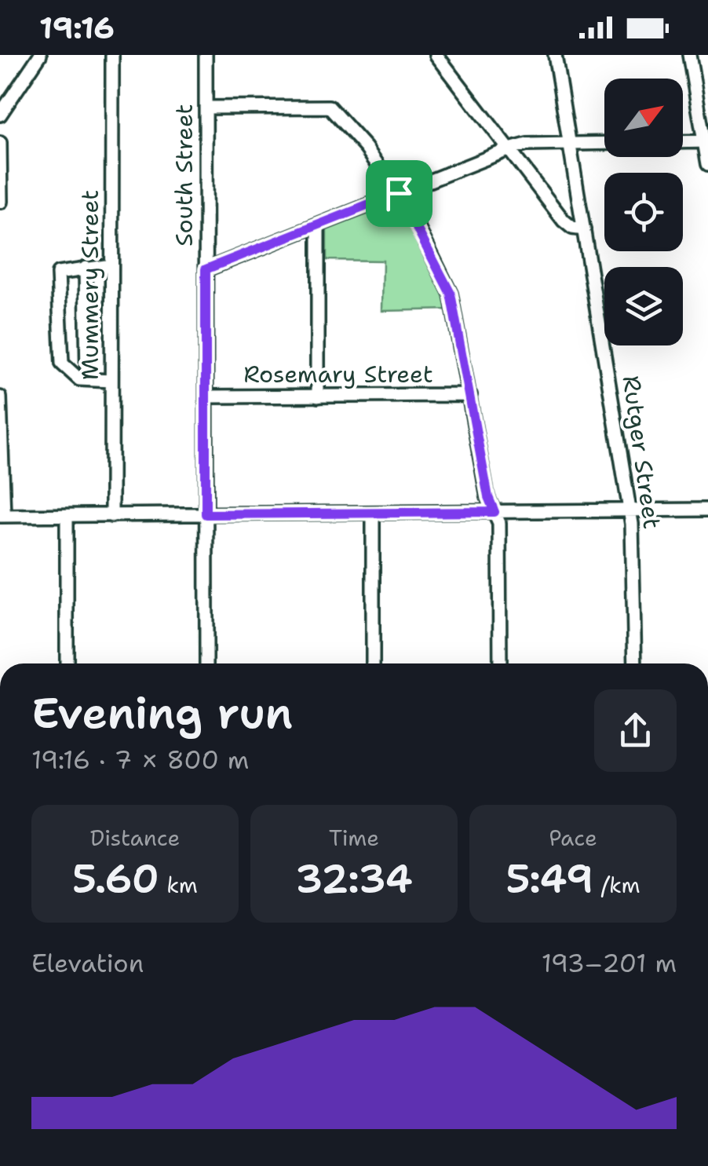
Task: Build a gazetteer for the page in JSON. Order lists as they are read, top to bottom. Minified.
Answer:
{"streets":{"street":["South Street","Mummery Street","Rosemary Street","Rutger Street"]},"crossings":[["South Street","Rosemary Street"]],"north":"top right","page":{"status":"19:16","heading":["Evening run","19:16 · 7 × 800 m"],"stats":[["Distance","5.60 km"],["Time","32:34"],["Pace","5:49 /km"]],"chart":["Elevation","193–201 m"]}}
